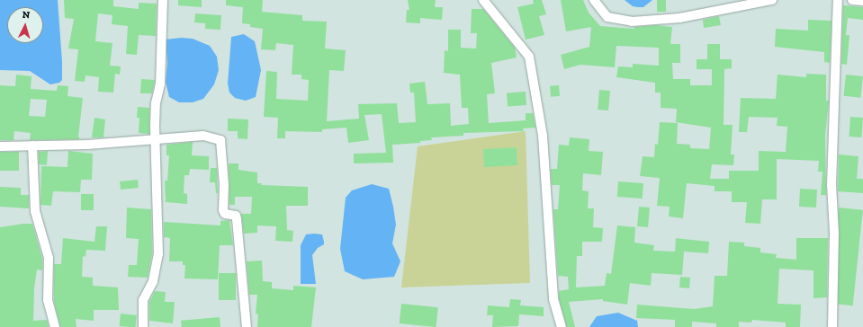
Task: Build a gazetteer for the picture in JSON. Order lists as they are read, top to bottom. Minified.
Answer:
{"north":"top"}
